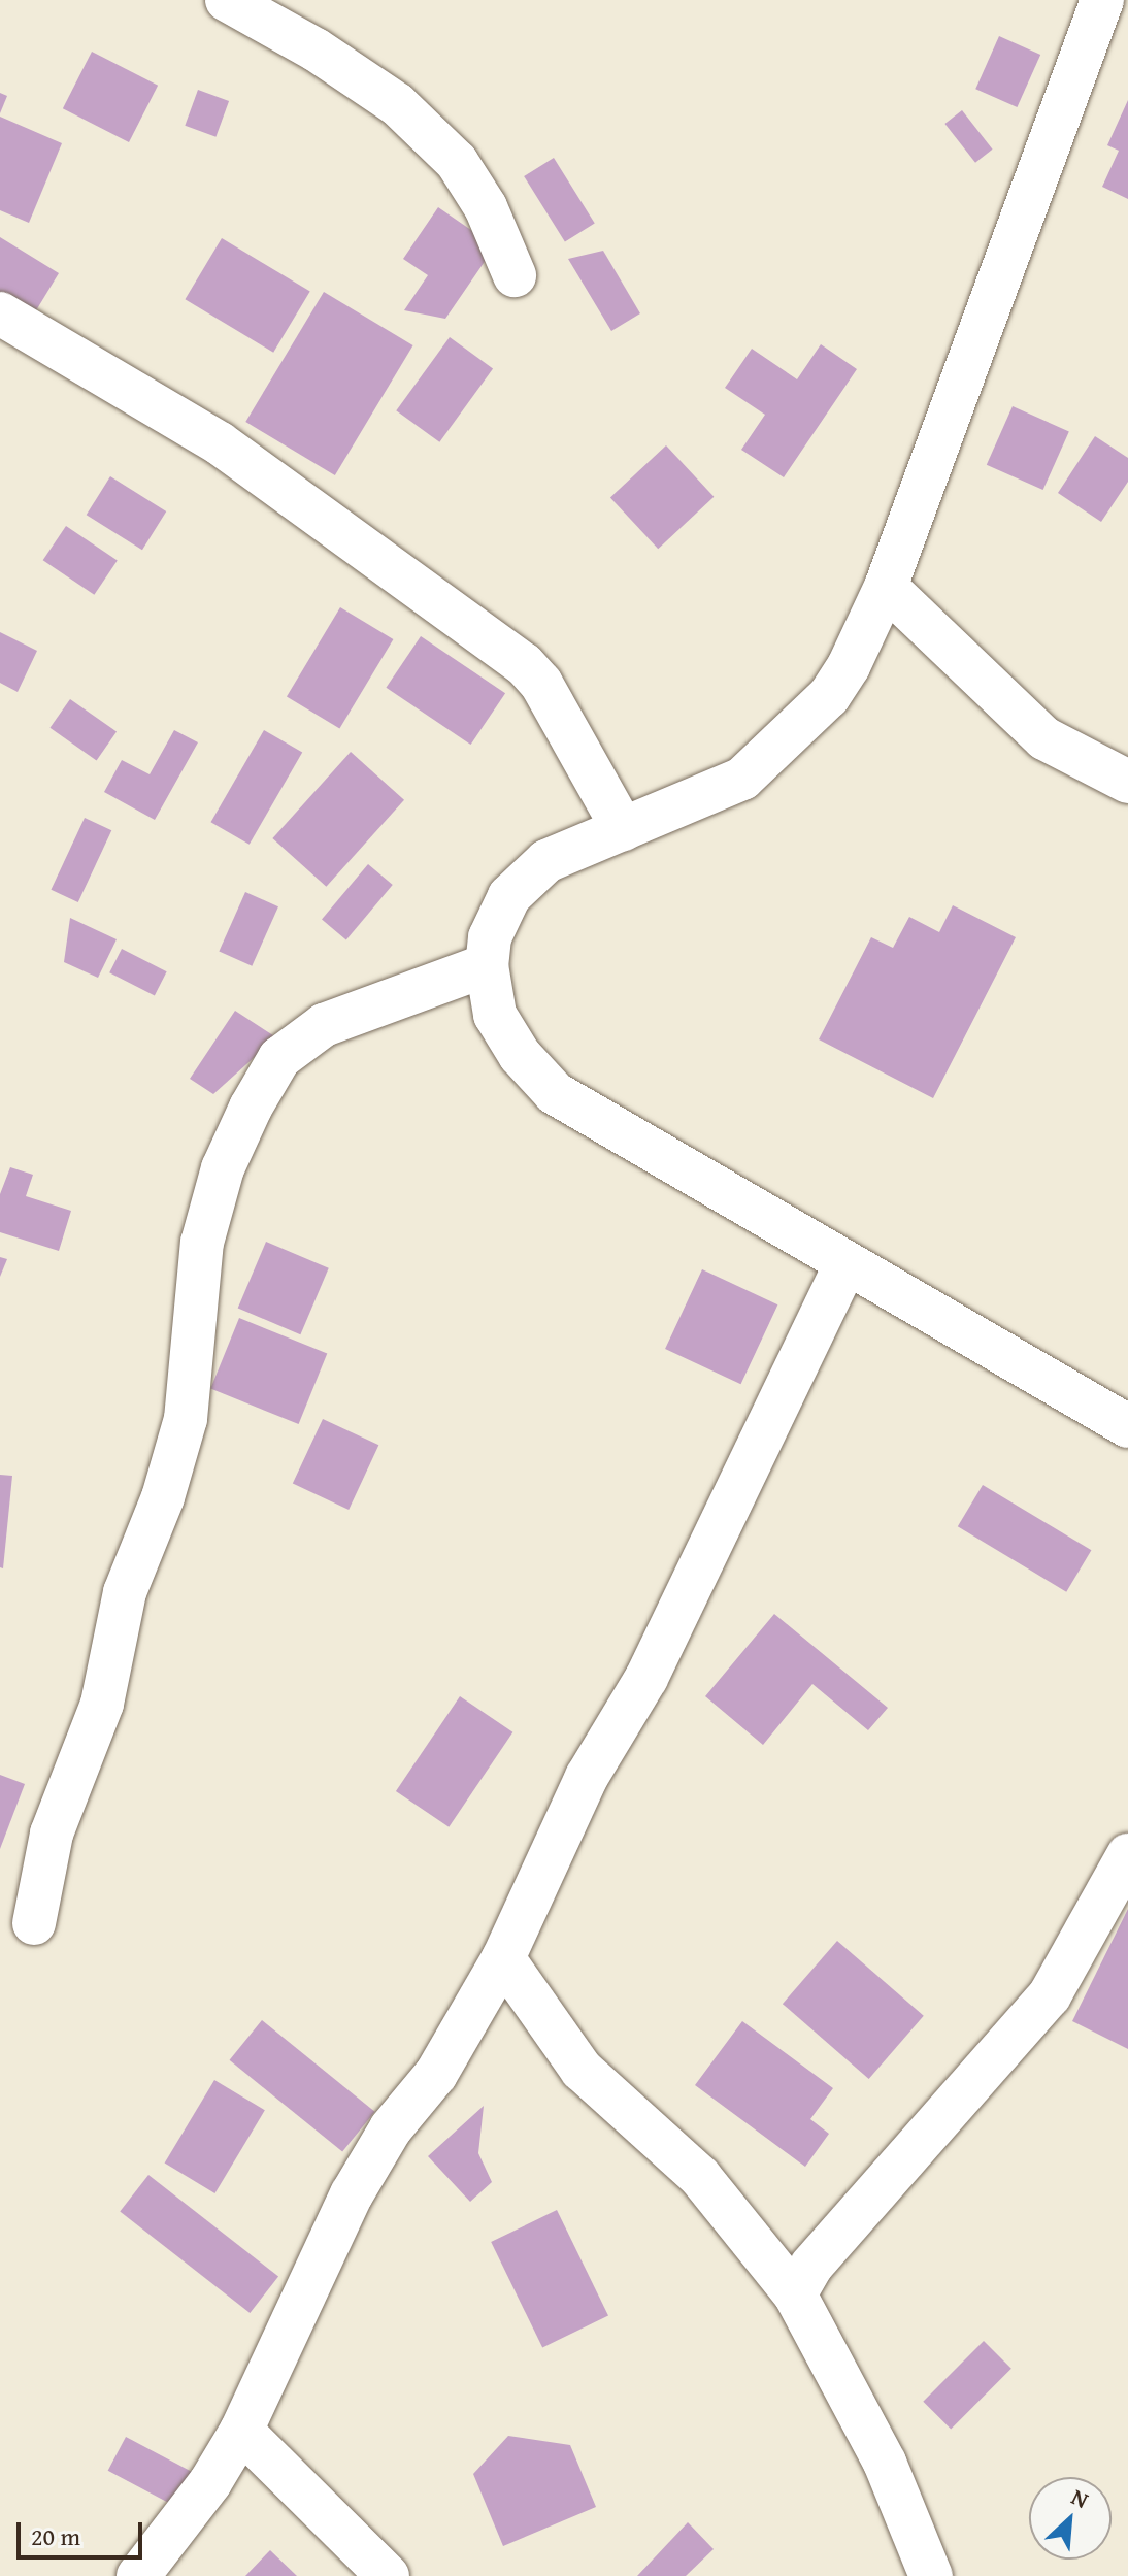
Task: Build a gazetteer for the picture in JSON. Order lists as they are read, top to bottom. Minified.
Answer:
{"scale_bar":"20 m","north":"top right"}
